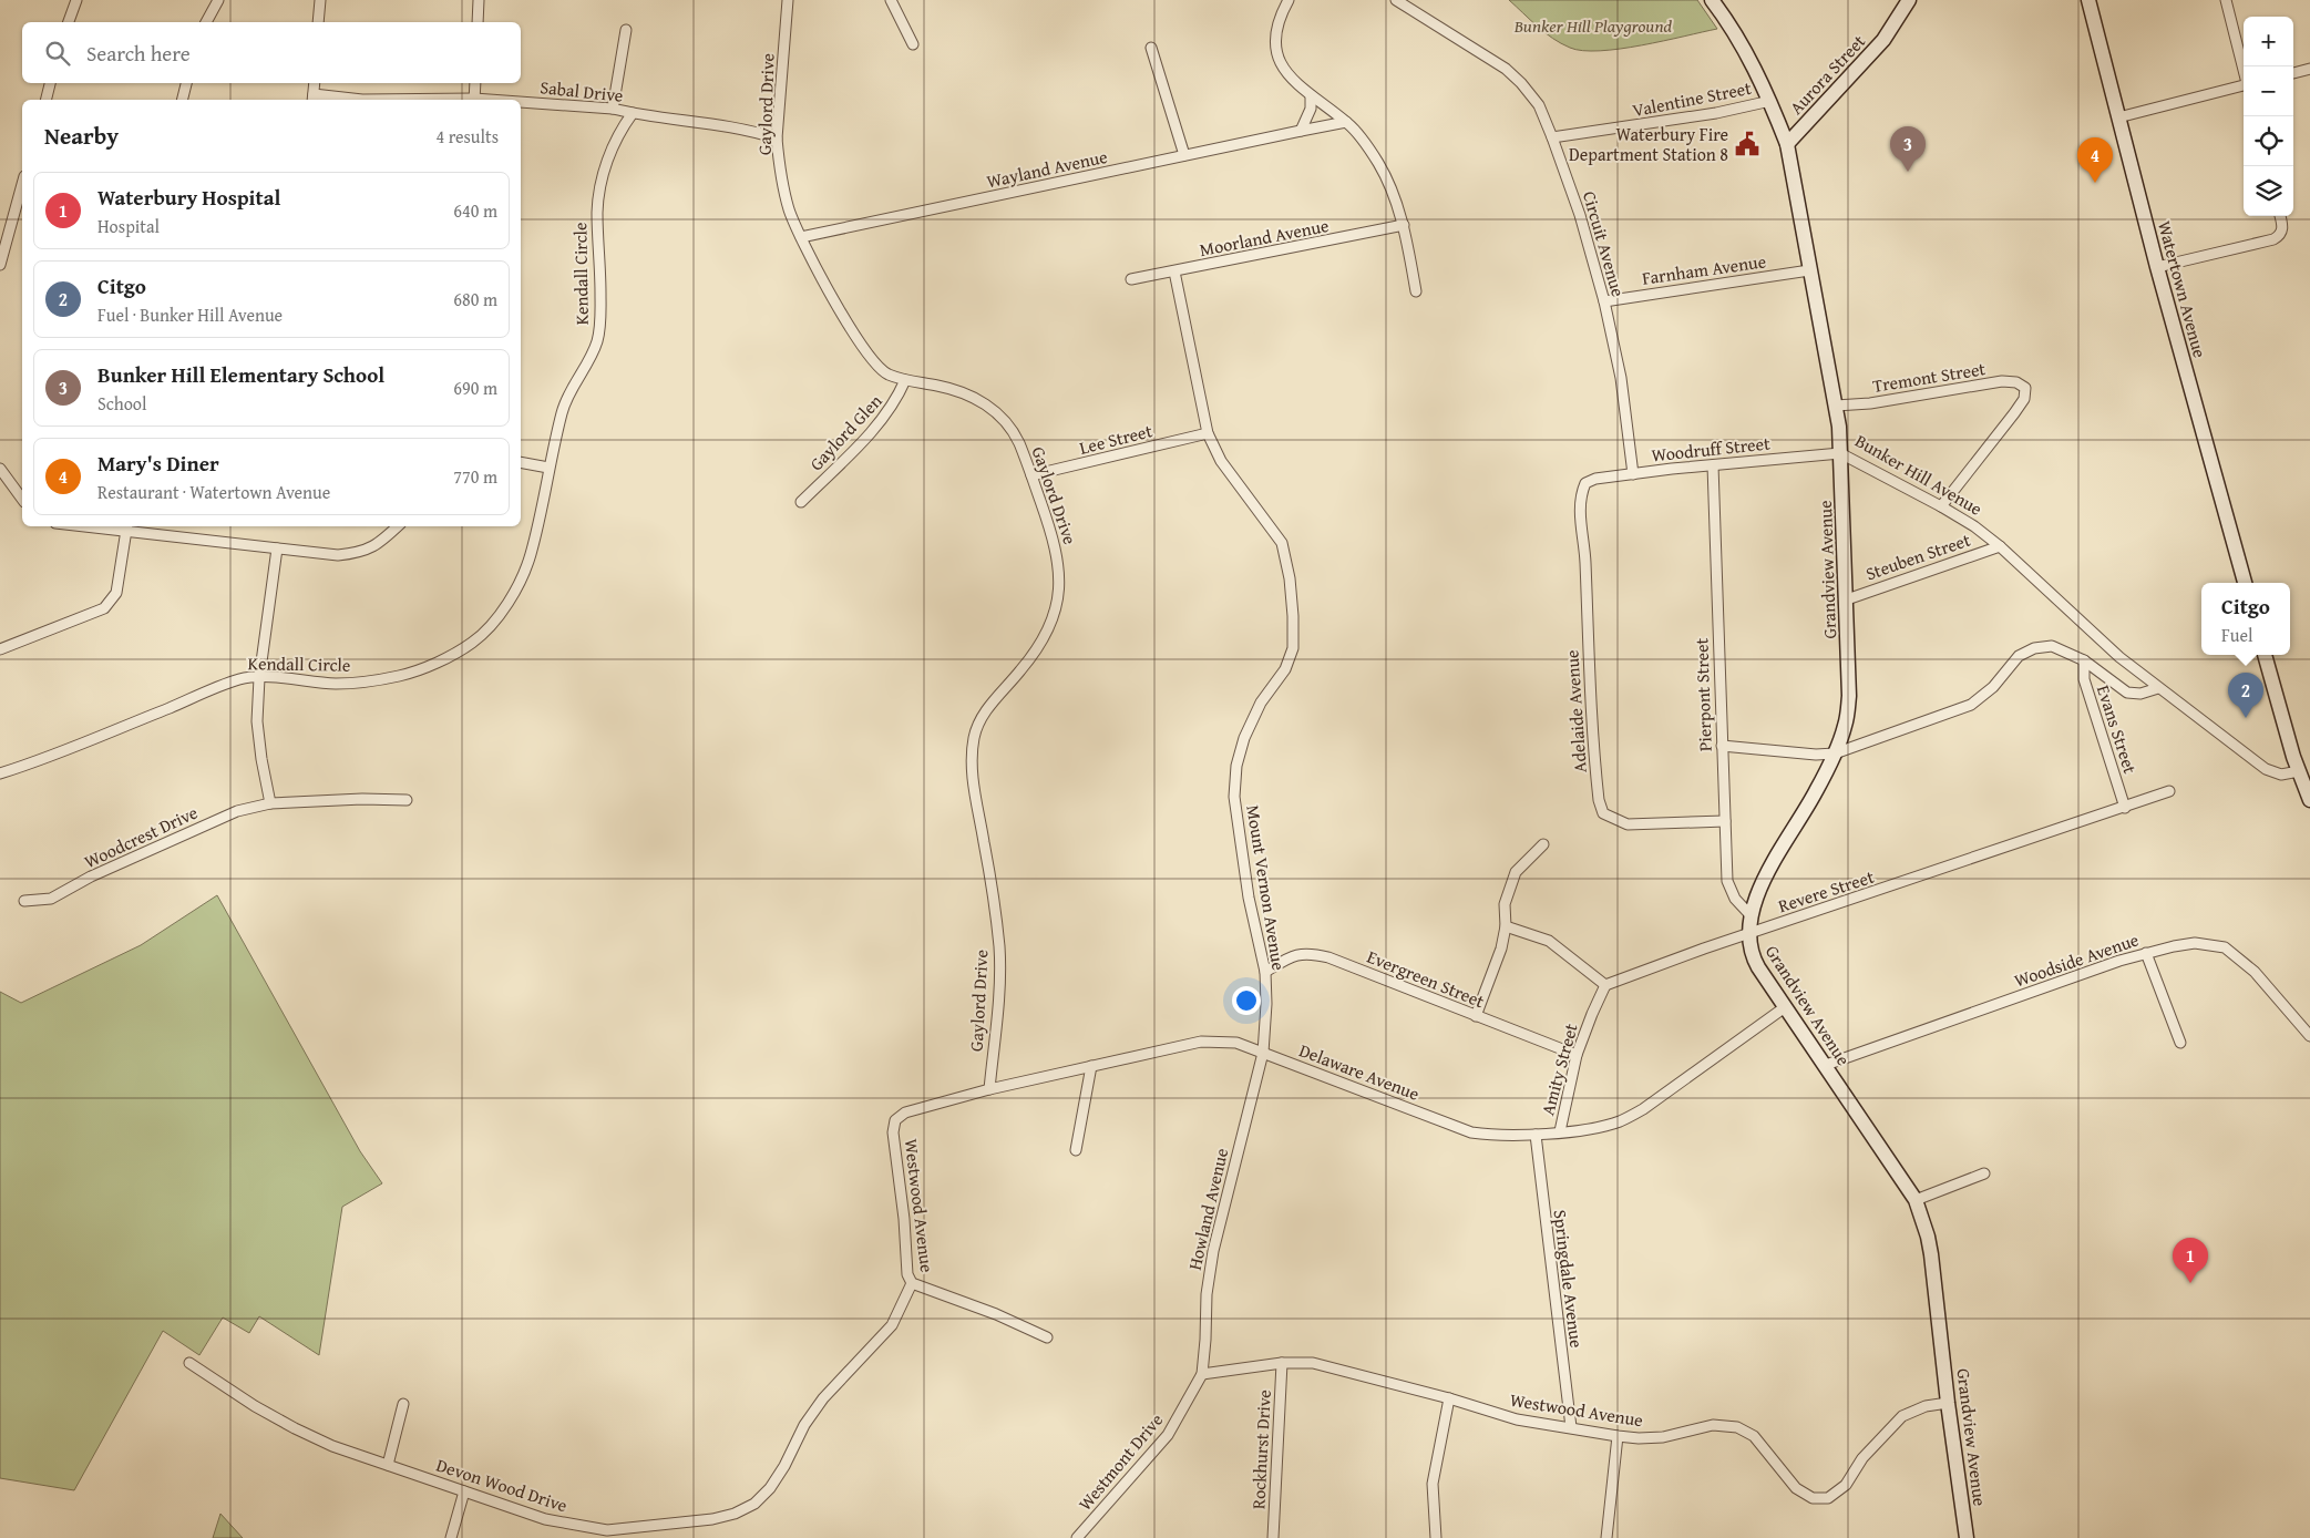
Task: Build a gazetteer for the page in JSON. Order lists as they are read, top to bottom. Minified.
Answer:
{"streets":{"main road":["Aurora Street","Watertown Avenue","Bunker Hill Avenue","Grandview Avenue"],"street":["Sabal Drive","Valentine Street","Gaylord Drive","Wayland Avenue","Moorland Avenue","Circuit Avenue","Farnham Avenue","Kendall Circle","Tremont Street","Gaylord Glen","Lee Street","Woodruff Street","Steuben Street","Pierpont Street","Adelaide Avenue","Evans Street","Woodcrest Drive","Mount Vernon Avenue","Revere Street","Woodside Avenue","Evergreen Street","Amity Street","Delaware Avenue","Westwood Avenue","Howland Avenue","Springdale Avenue","Rockhurst Drive","Westmont Drive","Devon Wood Drive"]},"crossings":[["Aurora Street","Bunker Hill Avenue"],["Sabal Drive","Gaylord Drive"],["Sabal Drive","Kendall Circle"],["Valentine Street","Circuit Avenue"],["Valentine Street","Bunker Hill Avenue"],["Gaylord Drive","Wayland Avenue"],["Gaylord Drive","Gaylord Glen"],["Gaylord Drive","Lee Street"],["Gaylord Drive","Delaware Avenue"],["Moorland Avenue","Mount Vernon Avenue"],["Circuit Avenue","Farnham Avenue"],["Circuit Avenue","Woodruff Street"],["Farnham Avenue","Bunker Hill Avenue"],["Tremont Street","Bunker Hill Avenue"],["Lee Street","Mount Vernon Avenue"],["Woodruff Street","Bunker Hill Avenue"],["Woodruff Street","Grandview Avenue"],["Woodruff Street","Pierpont Street"],["Woodruff Street","Adelaide Avenue"],["Bunker Hill Avenue","Steuben Street"],["Bunker Hill Avenue","Grandview Avenue"],["Steuben Street","Grandview Avenue"],["Grandview Avenue","Pierpont Street"],["Grandview Avenue","Revere Street"],["Grandview Avenue","Woodside Avenue"],["Grandview Avenue","Delaware Avenue"],["Grandview Avenue","Westwood Avenue"],["Pierpont Street","Adelaide Avenue"],["Evans Street","Revere Street"],["Mount Vernon Avenue","Evergreen Street"],["Mount Vernon Avenue","Delaware Avenue"],["Mount Vernon Avenue","Howland Avenue"],["Revere Street","Amity Street"],["Evergreen Street","Amity Street"],["Amity Street","Delaware Avenue"],["Delaware Avenue","Westwood Avenue"],["Delaware Avenue","Howland Avenue"],["Delaware Avenue","Springdale Avenue"],["Westwood Avenue","Howland Avenue"],["Westwood Avenue","Springdale Avenue"],["Westwood Avenue","Rockhurst Drive"],["Westwood Avenue","Westmont Drive"],["Westwood Avenue","Devon Wood Drive"],["Howland Avenue","Westmont Drive"]],"parks":["Bunker Hill Playground"],"places":{"public building":["Waterbury Fire Department Station 8"]},"page":{"map_buttons":["+","−"],"search":"Search here","heading":["Nearby","4 results"],"pins":["3","4","2","1"],"list":[{"mark":"1","name":"Waterbury Hospital","note":"Hospital","value":"640 m"},{"mark":"2","name":"Citgo","note":"Fuel · Bunker Hill Avenue","value":"680 m"},{"mark":"3","name":"Bunker Hill Elementary School","note":"School","value":"690 m"},{"mark":"4","name":"Mary's Diner","note":"Restaurant · Watertown Avenue","value":"770 m"}],"popup":["Citgo","Fuel"]}}
